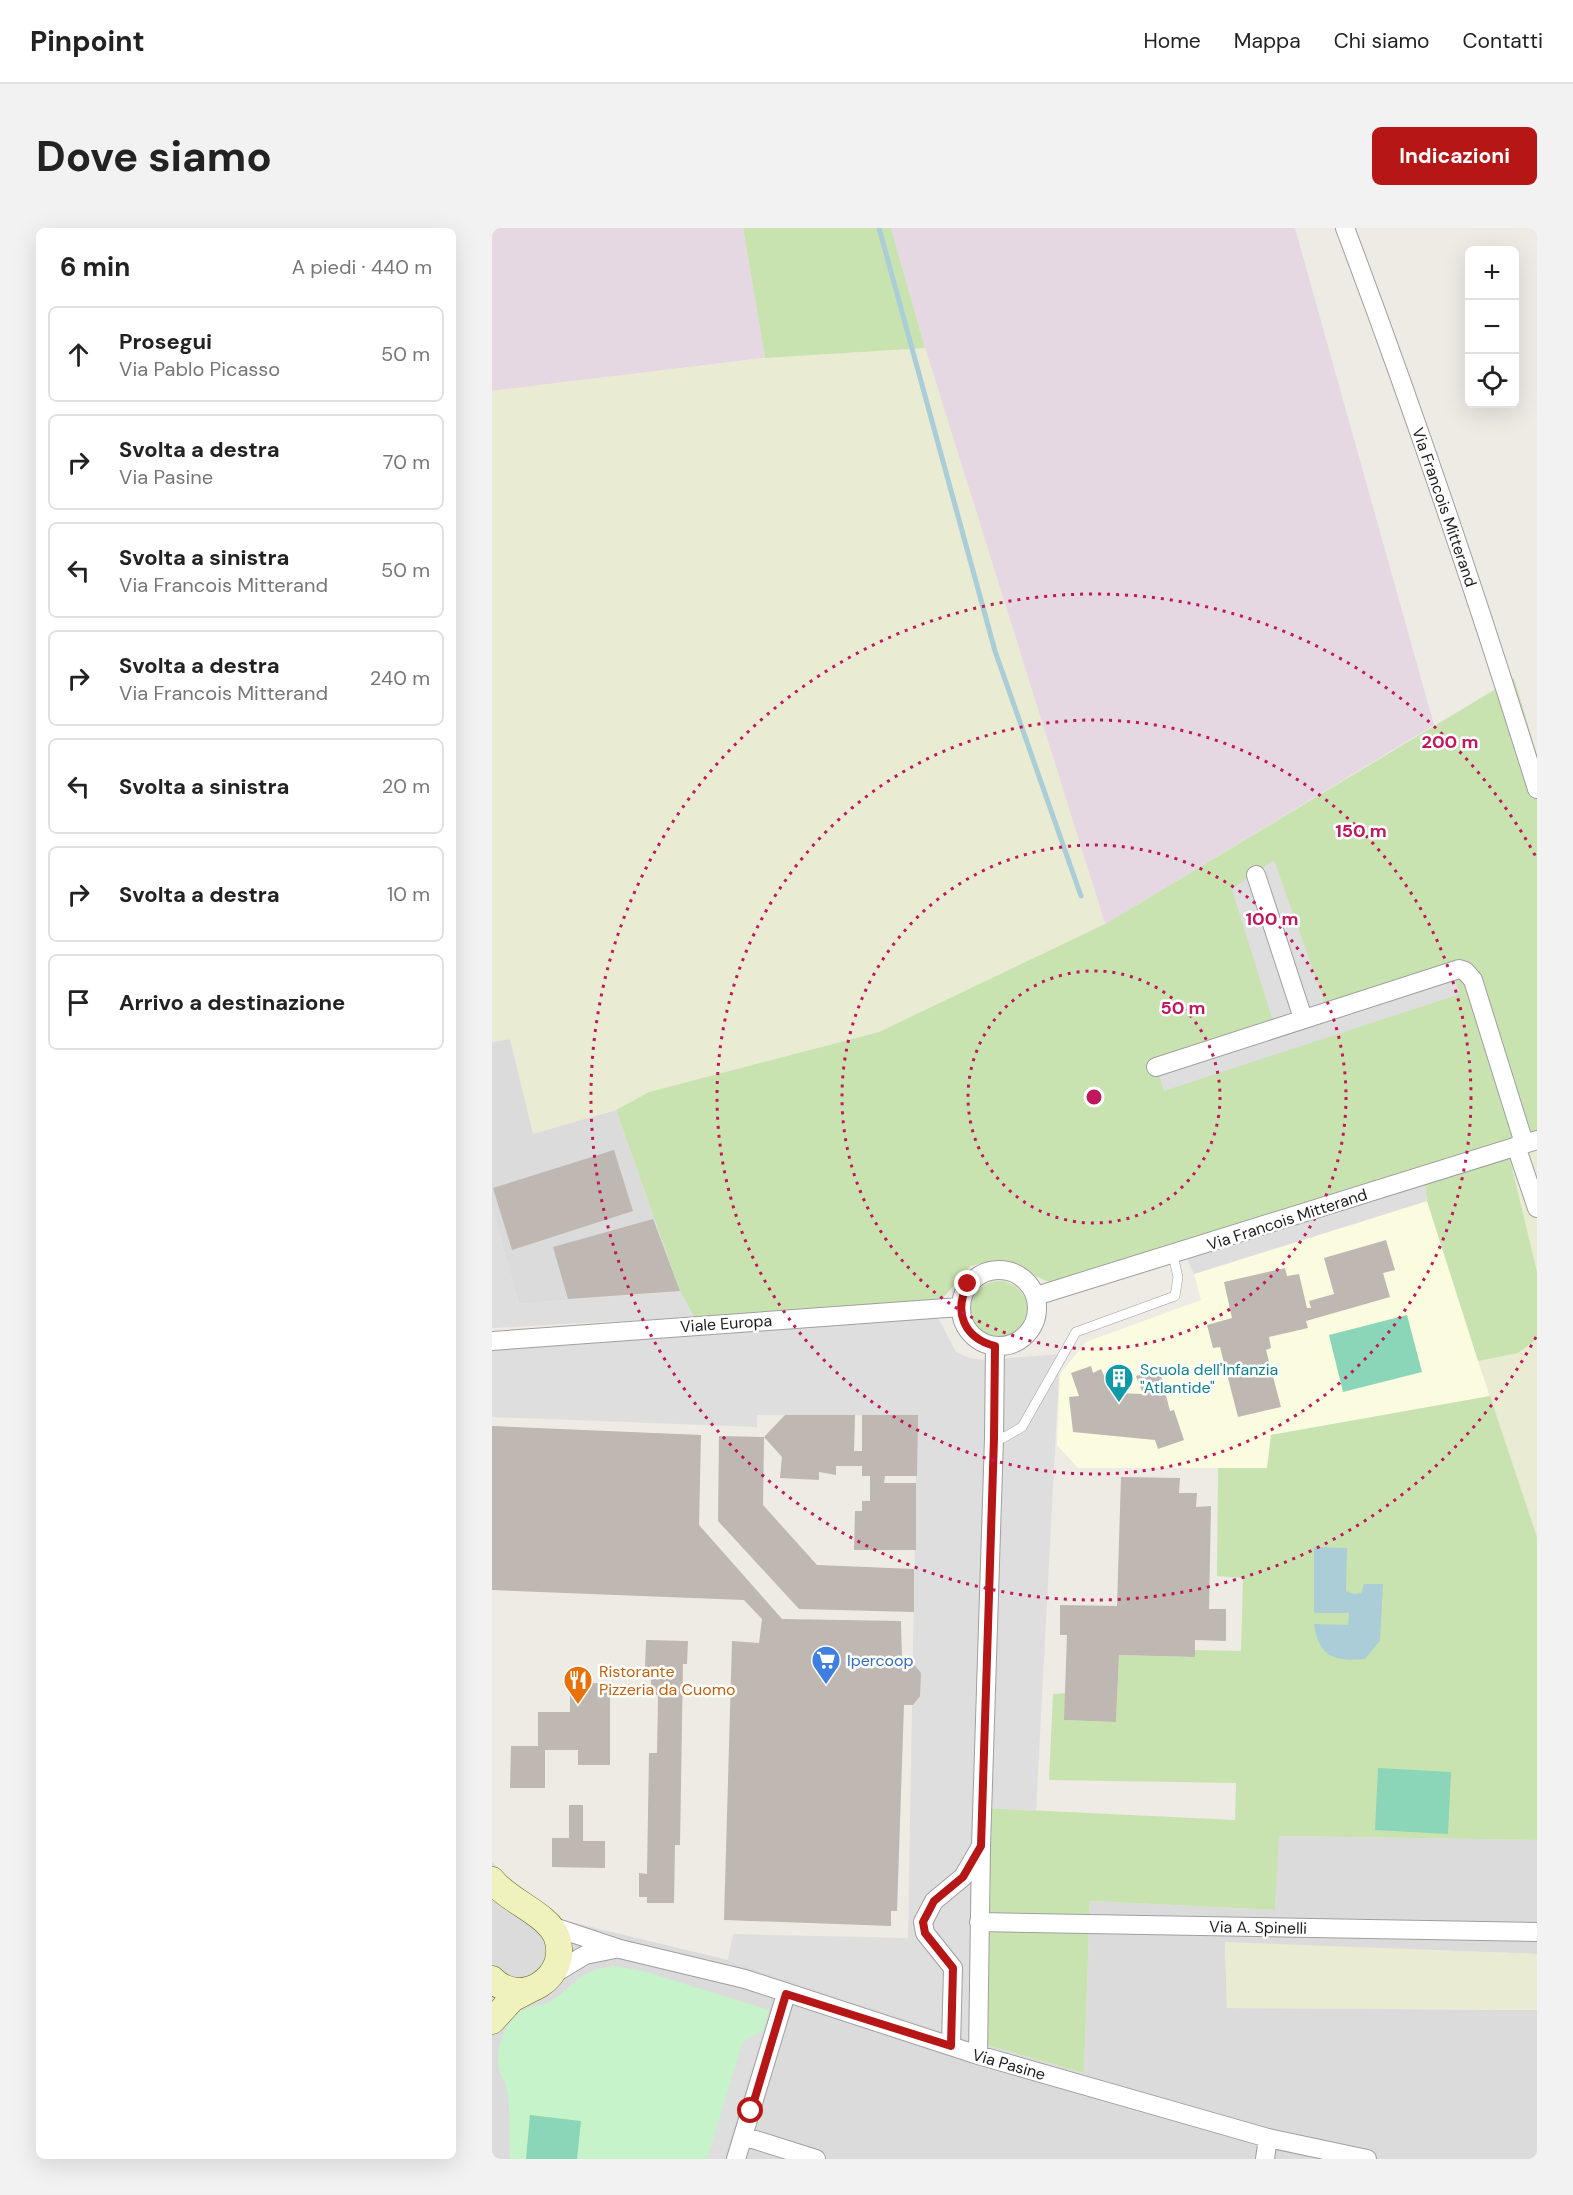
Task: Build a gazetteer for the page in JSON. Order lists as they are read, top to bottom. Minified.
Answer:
{"streets":{"street":["Via Francois Mitterand","Viale Europa","Via A. Spinelli","Via Pasine"]},"crossings":[["Via Francois Mitterand","Viale Europa"]],"places":{"building":["Scuola dell'Infanzia \"Atlantide\""],"supermarket":["Ipercoop"],"restaurant":["Ristorante Pizzeria da Cuomo"]},"page":{"header":"Pinpoint","nav":["Home","Mappa","Chi siamo","Contatti"],"buttons":"Indicazioni","title":"Dove siamo","heading":["6 min","A piedi · 440 m"],"map_buttons":["+","−"],"list":[["Prosegui","Via Pablo Picasso","50 m"],["Svolta a destra","Via Pasine","70 m"],["Svolta a sinistra","Via Francois Mitterand","50 m"],["Svolta a destra","Via Francois Mitterand","240 m"],["Svolta a sinistra","20 m"],["Svolta a destra","10 m"],"Arrivo a destinazione"]},"rings":["200 m","150 m","100 m","50 m"]}
